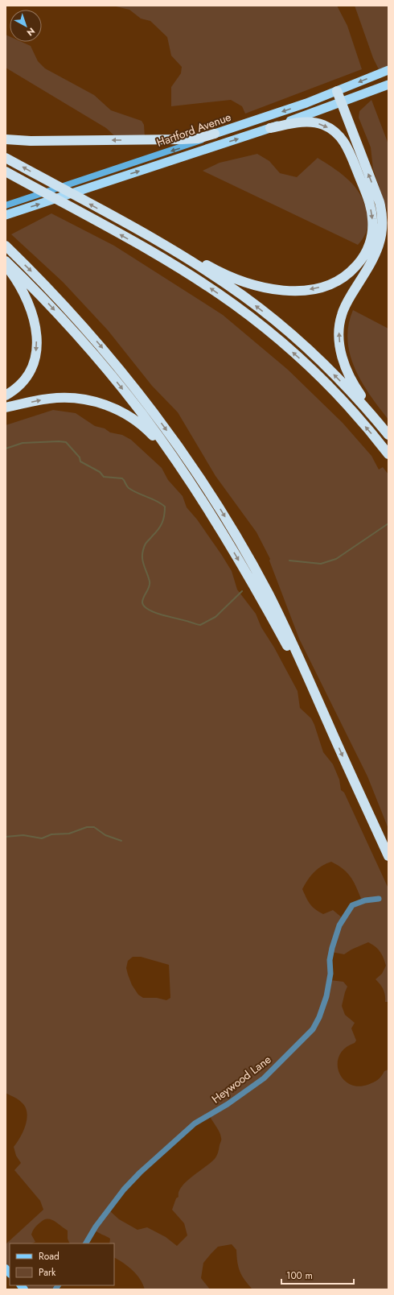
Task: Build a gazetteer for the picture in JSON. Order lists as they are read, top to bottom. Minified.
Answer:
{"streets":{"highway":["Hartford Avenue"],"street":["Heywood Lane"]},"legend":["Road","Park"],"scale_bar":"100 m","north":"bottom right"}
